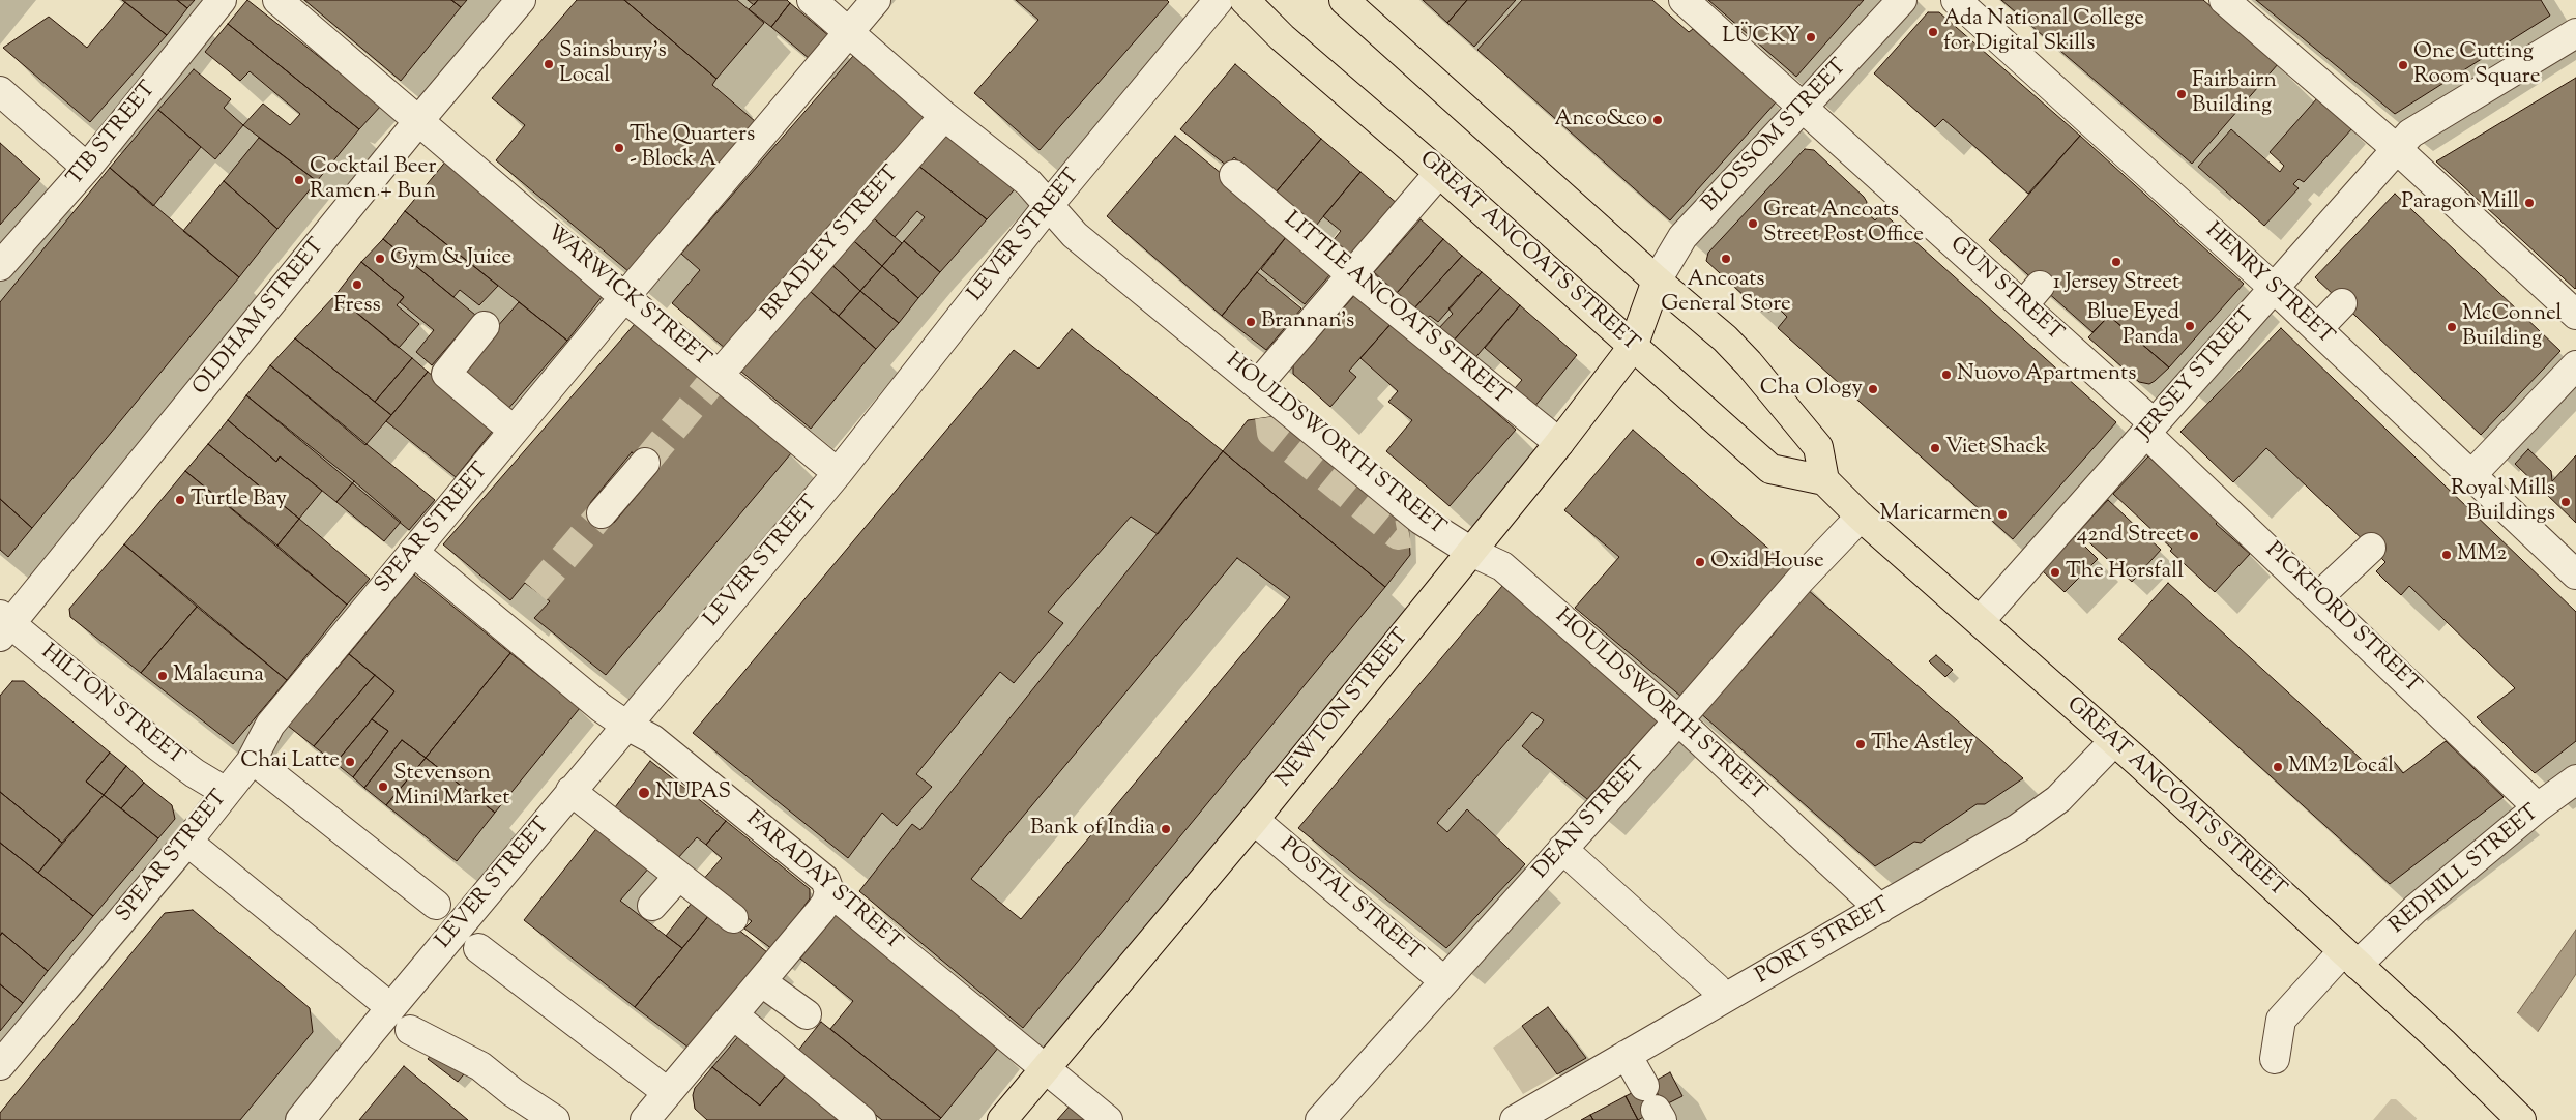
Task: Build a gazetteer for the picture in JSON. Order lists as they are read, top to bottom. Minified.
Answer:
{"streets":{"main road":["GREAT ANCOATS STREET","NEWTON STREET"],"street":["TIB STREET","BLOSSOM STREET","LEVER STREET","BRADLEY STREET","HENRY STREET","GUN STREET","WARWICK STREET","LITTLE ANCOATS STREET","OLDHAM STREET","JERSEY STREET","HOULDSWORTH STREET","SPEAR STREET","PICKFORD STREET","HILTON STREET","DEAN STREET","REDHILL STREET","FARADAY STREET","POSTAL STREET","PORT STREET"]},"crossings":[["BLOSSOM STREET","GUN STREET"],["BLOSSOM STREET","NEWTON STREET"],["LEVER STREET","WARWICK STREET"],["LEVER STREET","HOULDSWORTH STREET"],["LEVER STREET","FARADAY STREET"],["BRADLEY STREET","WARWICK STREET"],["BRADLEY STREET","HOULDSWORTH STREET"],["GREAT ANCOATS STREET","JERSEY STREET"],["GREAT ANCOATS STREET","NEWTON STREET"],["GREAT ANCOATS STREET","DEAN STREET"],["GREAT ANCOATS STREET","REDHILL STREET"],["GREAT ANCOATS STREET","PORT STREET"],["HENRY STREET","JERSEY STREET"],["GUN STREET","JERSEY STREET"],["GUN STREET","PICKFORD STREET"],["WARWICK STREET","OLDHAM STREET"],["WARWICK STREET","SPEAR STREET"],["LITTLE ANCOATS STREET","NEWTON STREET"],["OLDHAM STREET","HILTON STREET"],["JERSEY STREET","PICKFORD STREET"],["HOULDSWORTH STREET","SPEAR STREET"],["HOULDSWORTH STREET","NEWTON STREET"],["HOULDSWORTH STREET","DEAN STREET"],["HOULDSWORTH STREET","PORT STREET"],["SPEAR STREET","HILTON STREET"],["SPEAR STREET","FARADAY STREET"],["PICKFORD STREET","REDHILL STREET"],["NEWTON STREET","FARADAY STREET"],["NEWTON STREET","POSTAL STREET"],["DEAN STREET","POSTAL STREET"]],"places":["Ada National College for Digital Skills","LÜCKY","Sainsbury's Local","One Cutting Room Square","Fairbairn Building","Anco&co","The Quarters - Block A","Cocktail Beer Ramen + Bun","Paragon Mill","Great Ancoats Street Post Office","Gym & Juice","Ancoats General Store","1 Jersey Street","Fress","Brannan's","Blue Eyed Panda","McConnel Building","Nuovo Apartments","Cha Ology","Viet Shack","Turtle Bay","Royal Mills Buildings","Maricarmen","42nd Street","MM2","Oxid House","The Horsfall","Malacuna","The Astley","Chai Latte","MM2 Local","Stevenson Mini Market","NUPAS","Bank of India"]}
